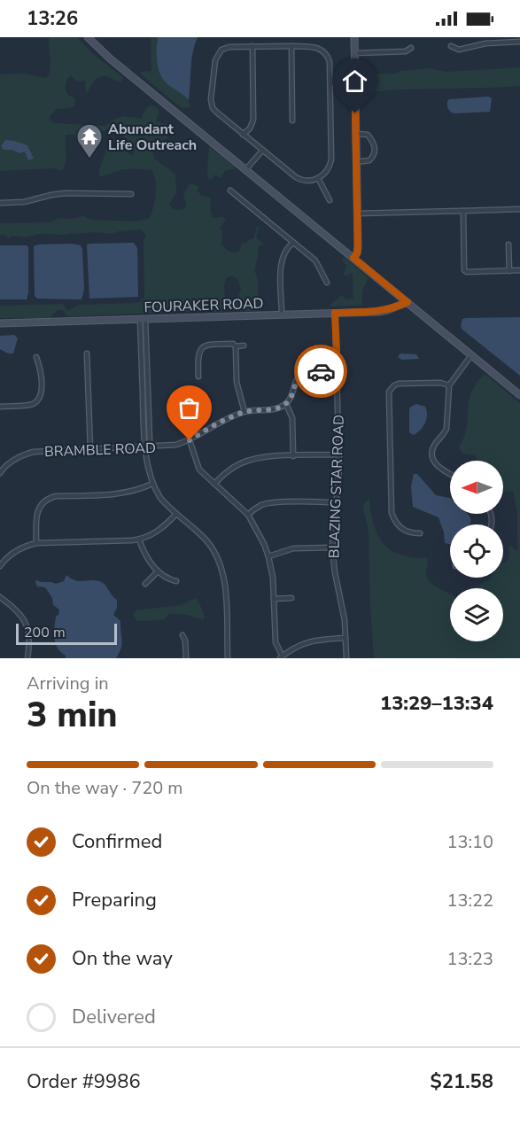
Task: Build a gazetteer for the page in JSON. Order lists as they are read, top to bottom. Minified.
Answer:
{"streets":{"main road":["FOURAKER ROAD"],"street":["BRAMBLE ROAD","BLAZING STAR ROAD"]},"crossings":[["FOURAKER ROAD","BLAZING STAR ROAD"]],"places":{"temple":["Abundant Life Outreach"]},"scale_bar":"200 m","north":"left","page":{"status":"13:26","scale":"200 m","heading":["3 min","Arriving in","13:29–13:34"],"panel":["Order #9986","$21.58"],"bar":"On the way · 720 m","list":[["Confirmed","13:10"],["Preparing","13:22"],["On the way","13:23"],"Delivered"]}}
